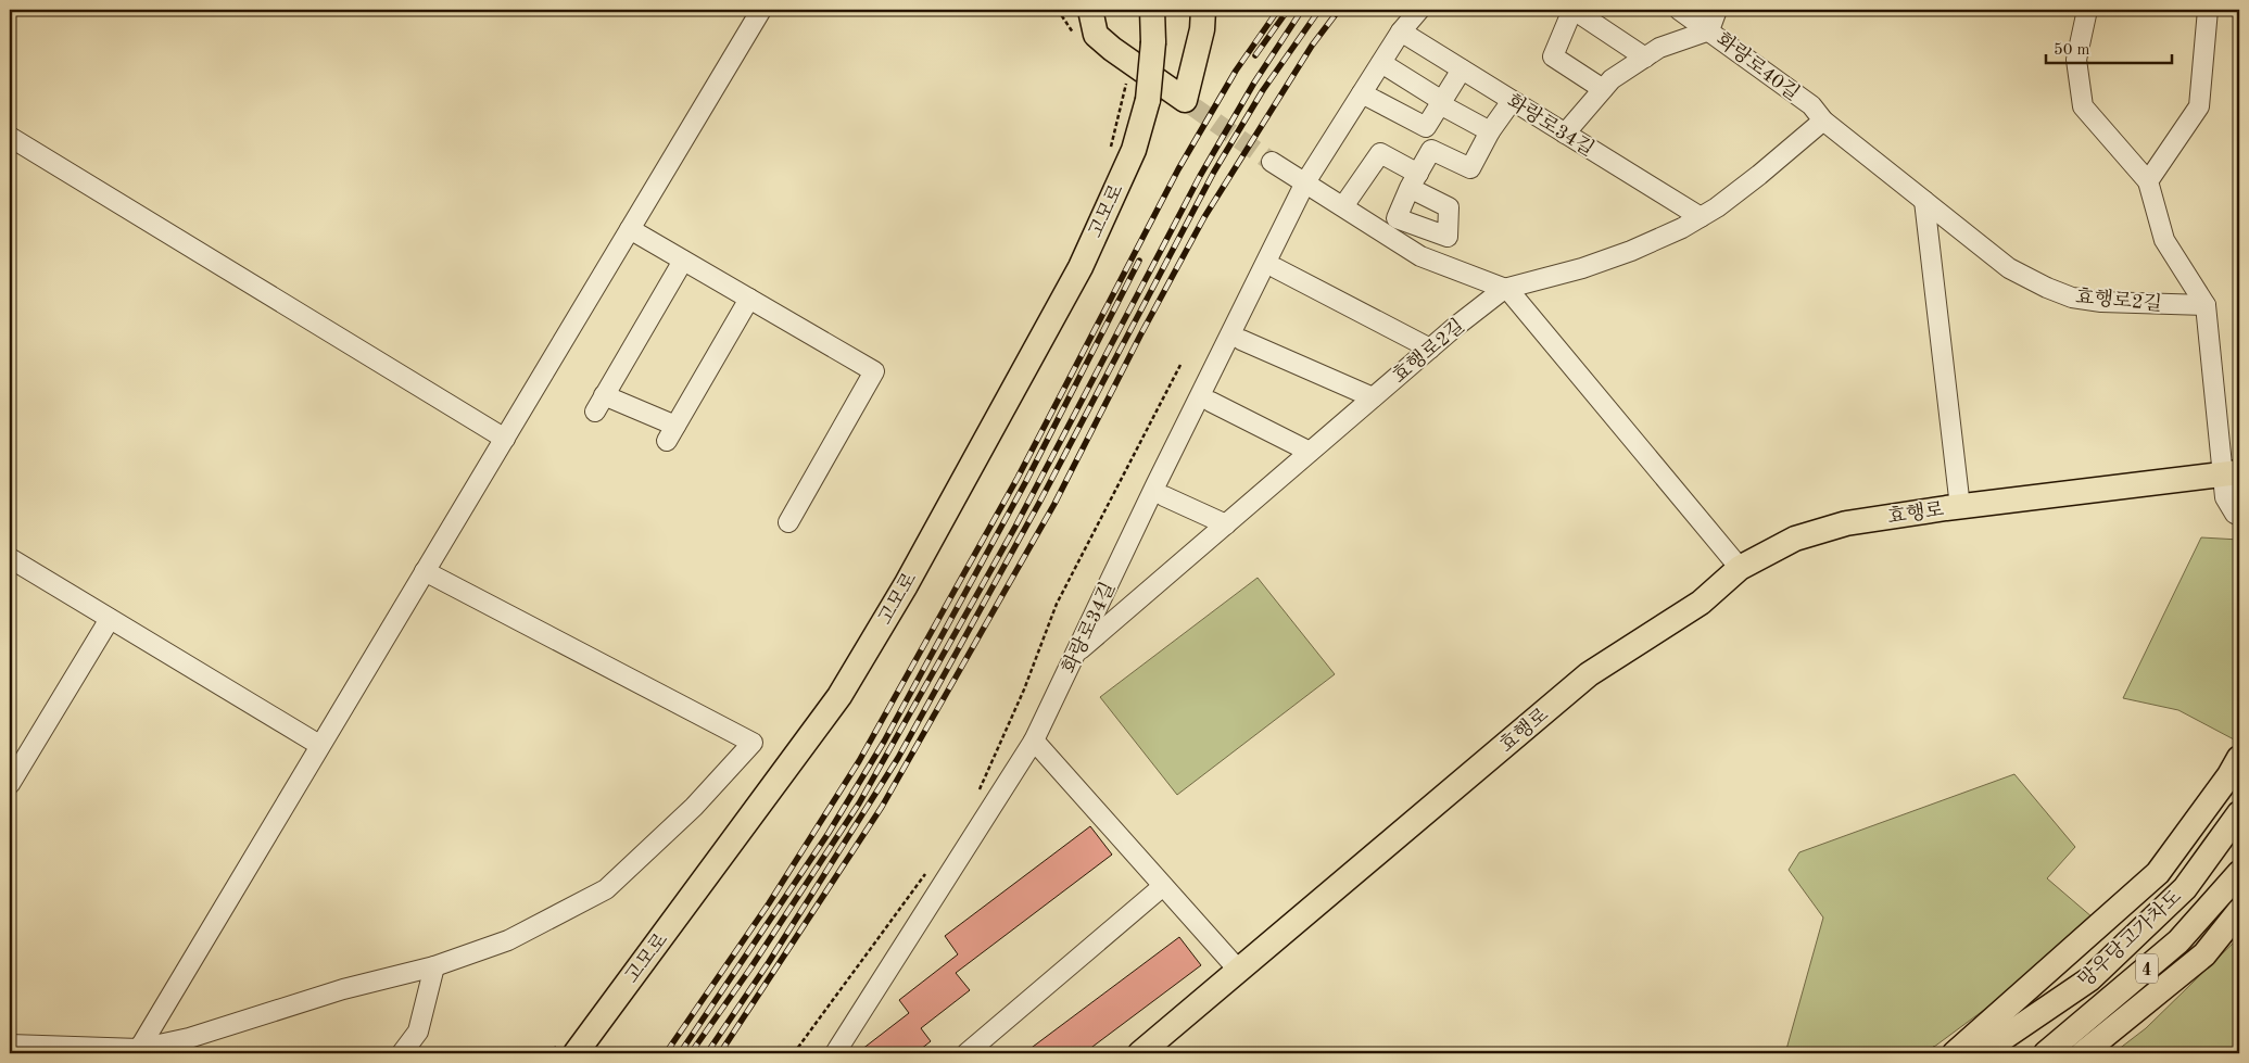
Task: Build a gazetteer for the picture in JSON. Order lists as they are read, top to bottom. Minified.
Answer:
{"streets":{"main road":["고모로","효행로","망우당고가차도","4"],"street":["화랑로40길","화랑로34길","효행로2길"]},"crossings":[["화랑로40길","효행로2길"],["화랑로34길","효행로2길"],["효행로2길","효행로"]],"scale_bar":"50 m"}
